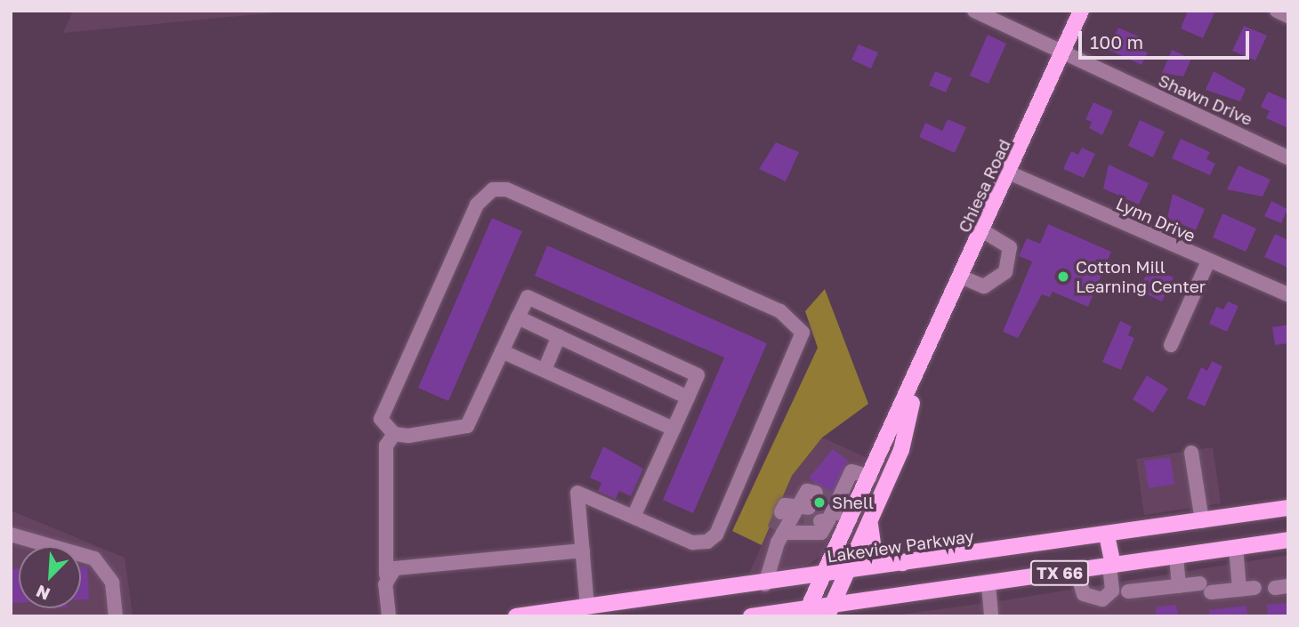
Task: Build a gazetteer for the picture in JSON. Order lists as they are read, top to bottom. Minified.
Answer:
{"streets":{"main road":["Chiesa Road","Lakeview Parkway","TX 66"],"street":["Shawn Drive","Lynn Drive"]},"crossings":[["Shawn Drive","Chiesa Road"],["Chiesa Road","Lynn Drive"],["Chiesa Road","Lakeview Parkway"],["Chiesa Road","TX 66"]],"places":["Cotton Mill Learning Center","Shell"],"scale_bar":"100 m","north":"bottom left"}
